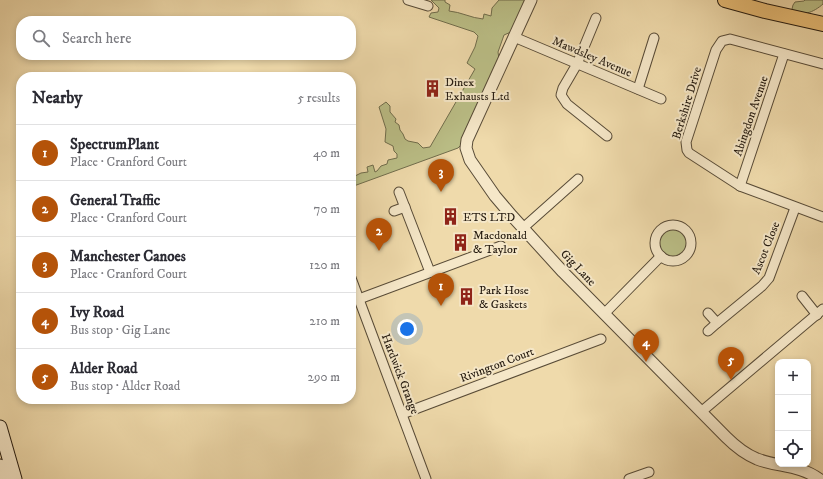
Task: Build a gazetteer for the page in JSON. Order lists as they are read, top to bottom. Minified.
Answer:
{"streets":{"street":["Mawdsley Avenue","Berkshire Drive","Abingdon Avenue","Ascot Close","Gig Lane","Rivington Court","Hardwick Grange"]},"crossings":[["Mawdsley Avenue","Gig Lane"],["Berkshire Drive","Abingdon Avenue"],["Berkshire Drive","Ascot Close"],["Rivington Court","Hardwick Grange"]],"places":{"building":["Dinex Exhausts Ltd","ETS LTD","Macdonald & Taylor","Park Hose & Gaskets"]},"page":{"search":"Search here","heading":["Nearby","5 results"],"list":[{"mark":"1","name":"SpectrumPlant","note":"Place · Cranford Court","value":"40 m"},{"mark":"2","name":"General Traffic","note":"Place · Cranford Court","value":"70 m"},{"mark":"3","name":"Manchester Canoes","note":"Place · Cranford Court","value":"120 m"},{"mark":"4","name":"Ivy Road","note":"Bus stop · Gig Lane","value":"210 m"},{"mark":"5","name":"Alder Road","note":"Bus stop · Alder Road","value":"290 m"}],"pins":["3","2","1","4","5"],"map_buttons":["+","−"]}}
